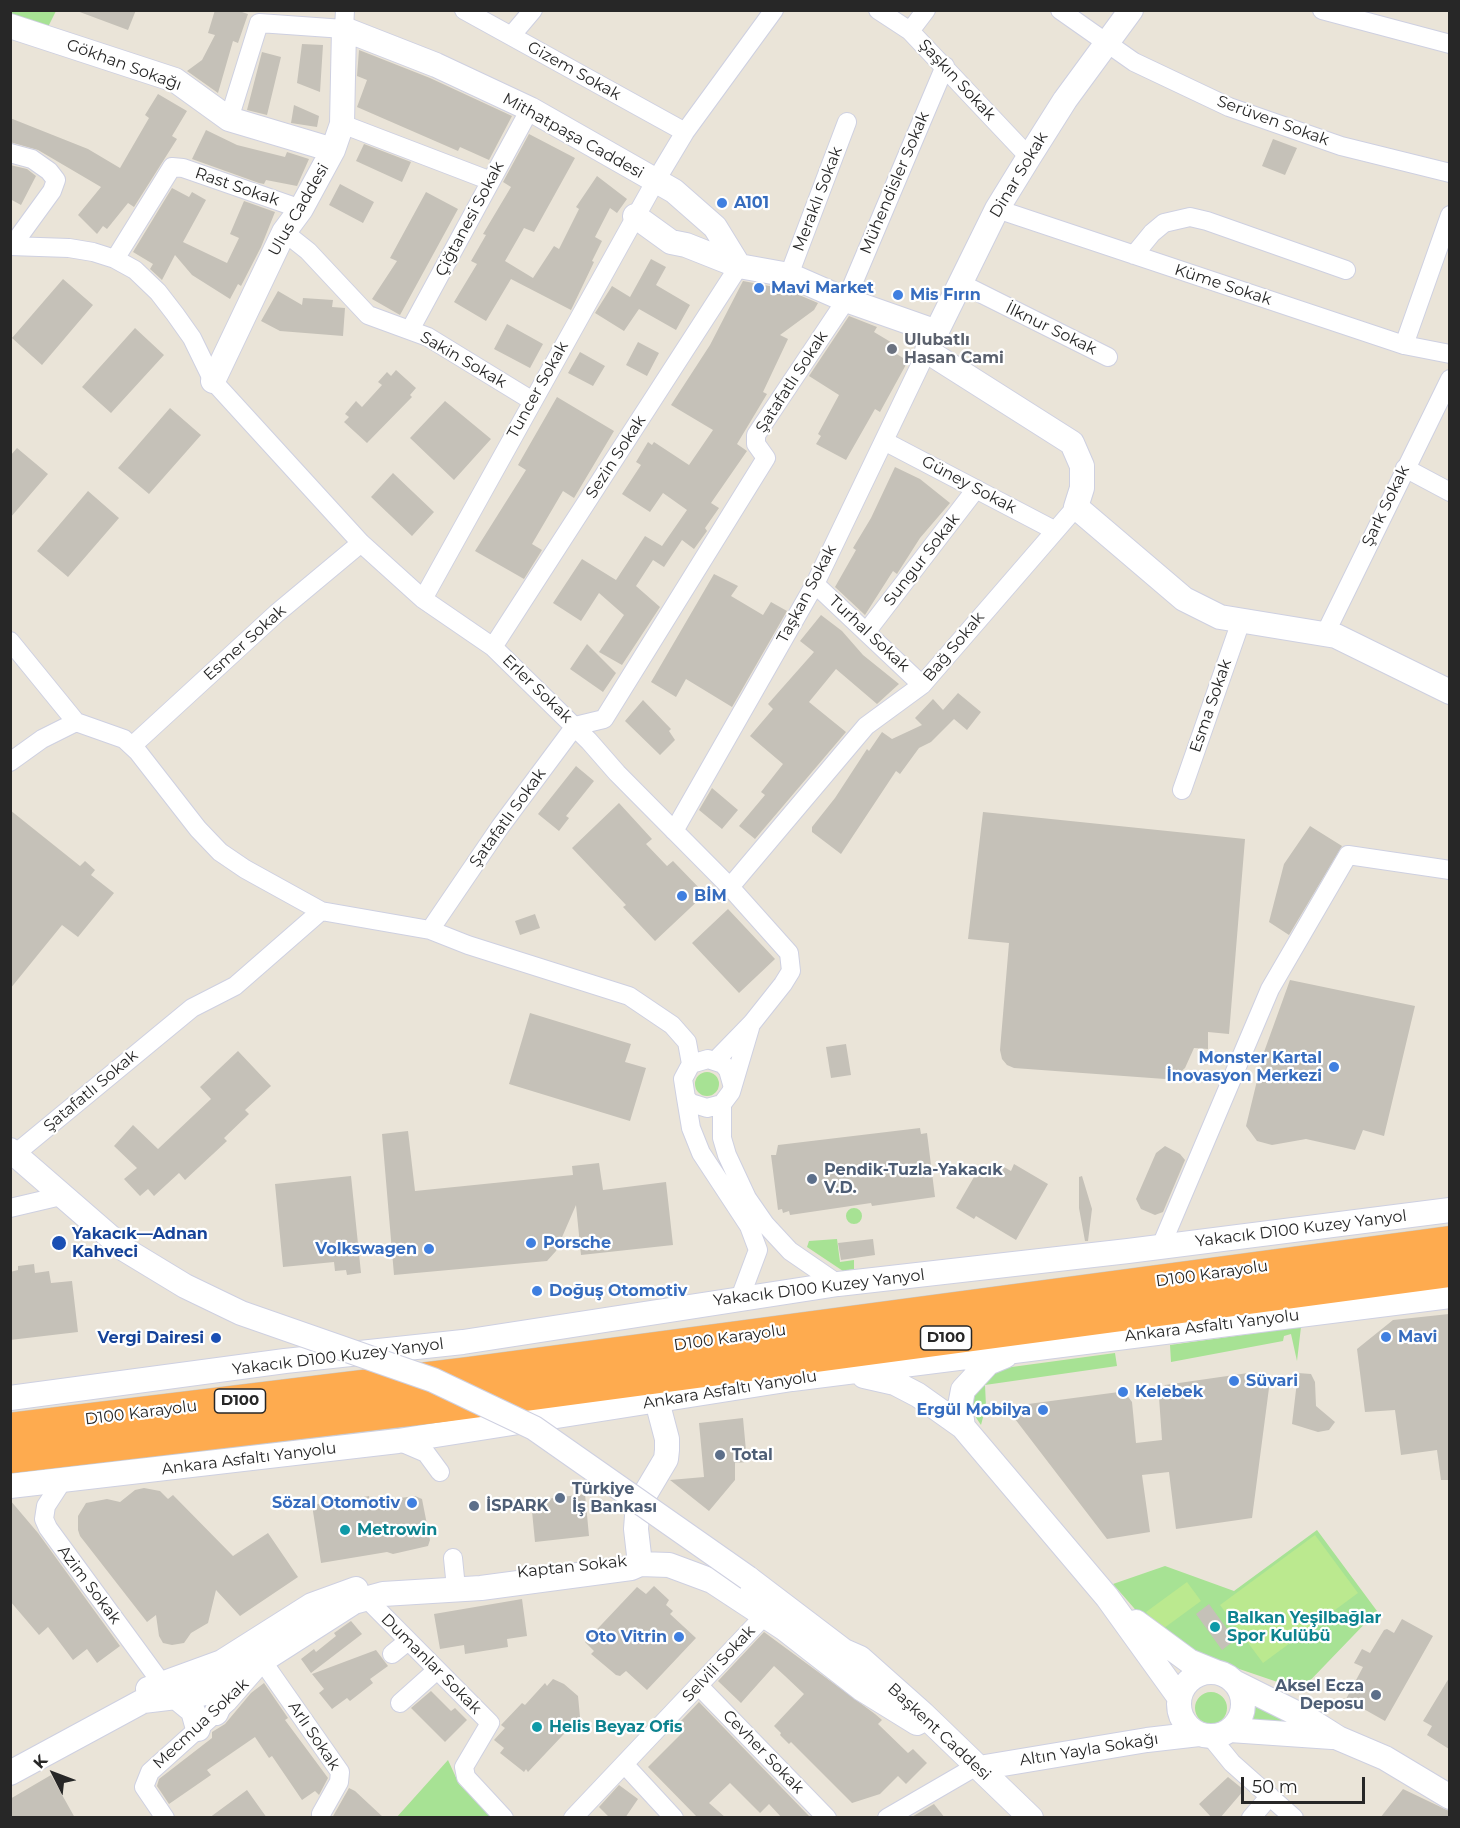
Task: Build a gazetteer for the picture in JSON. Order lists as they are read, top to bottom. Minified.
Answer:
{"streets":{"highway":["D100 Karayolu","D100"],"street":["Gökhan Sokağı","Gizem Sokak","Şaşkın Sokak","Serüven Sokak","Mithatpaşa Caddesi","Dinar Sokak","Mühendisler Sokak","Rast Sokak","Meraklı Sokak","Ulus Caddesi","Çiğtanesi Sokak","Küme Sokak","İlknur Sokak","Sakin Sokak","Şatafatlı Sokak","Tuncer Sokak","Sezin Sokak","Güney Sokak","Şark Sokak","Sungur Sokak","Taşkan Sokak","Turhal Sokak","Esmer Sokak","Bağ Sokak","Erler Sokak","Esma Sokak","Yakacık D100 Kuzey Yanyol","Ankara Asfaltı Yanyolu","Kaptan Sokak","Azim Sokak","Dumanlar Sokak","Selvili Sokak","Mecmua Sokak","Başkent Caddesi","Arlı Sokak","Altın Yayla Sokağı","Cevher Sokak"]},"crossings":[["Gökhan Sokağı","Ulus Caddesi"],["Şaşkın Sokak","Dinar Sokak"],["Şaşkın Sokak","Mühendisler Sokak"],["Serüven Sokak","Dinar Sokak"],["Mithatpaşa Caddesi","Ulus Caddesi"],["Mithatpaşa Caddesi","Çiğtanesi Sokak"],["Mithatpaşa Caddesi","Tuncer Sokak"],["Mithatpaşa Caddesi","Sezin Sokak"],["Dinar Sokak","Küme Sokak"],["Dinar Sokak","İlknur Sokak"],["Dinar Sokak","Taşkan Sokak"],["Mühendisler Sokak","Şatafatlı Sokak"],["Rast Sokak","Ulus Caddesi"],["Rast Sokak","Erler Sokak"],["Ulus Caddesi","Sakin Sokak"],["Ulus Caddesi","Erler Sokak"],["Çiğtanesi Sokak","Sakin Sokak"],["Sakin Sokak","Tuncer Sokak"],["Şatafatlı Sokak","Erler Sokak"],["Şatafatlı Sokak","Başkent Caddesi"],["Tuncer Sokak","Erler Sokak"],["Sezin Sokak","Erler Sokak"],["Güney Sokak","Sungur Sokak"],["Güney Sokak","Taşkan Sokak"],["Güney Sokak","Bağ Sokak"],["Sungur Sokak","Turhal Sokak"],["Taşkan Sokak","Turhal Sokak"],["Taşkan Sokak","Erler Sokak"],["Turhal Sokak","Bağ Sokak"],["Esmer Sokak","Erler Sokak"],["Bağ Sokak","Erler Sokak"],["Ankara Asfaltı Yanyolu","Azim Sokak"],["Kaptan Sokak","Azim Sokak"],["Kaptan Sokak","Dumanlar Sokak"],["Kaptan Sokak","Mecmua Sokak"],["Kaptan Sokak","Arlı Sokak"],["Selvili Sokak","Cevher Sokak"],["Başkent Caddesi","Altın Yayla Sokağı"]],"places":["A101","Mavi Market","Mis Fırın","Ulubatlı Hasan Cami","BİM","Monster Kartal İnovasyon Merkezi","Pendik-Tuzla-Yakacık V.D.","Yakacık—Adnan Kahveci","Porsche","Volkswagen","Doğuş Otomotiv","Mavi","Vergi Dairesi","Süvari","Kelebek","Ergül Mobilya","Total","Türkiye İş Bankası","Sözal Otomotiv","İSPARK","Metrowin","Balkan Yeşilbağlar Spor Kulübü","Oto Vitrin","Aksel Ecza Deposu","Helis Beyaz Ofis"],"scale_bar":"50 m","north":"top left"}
